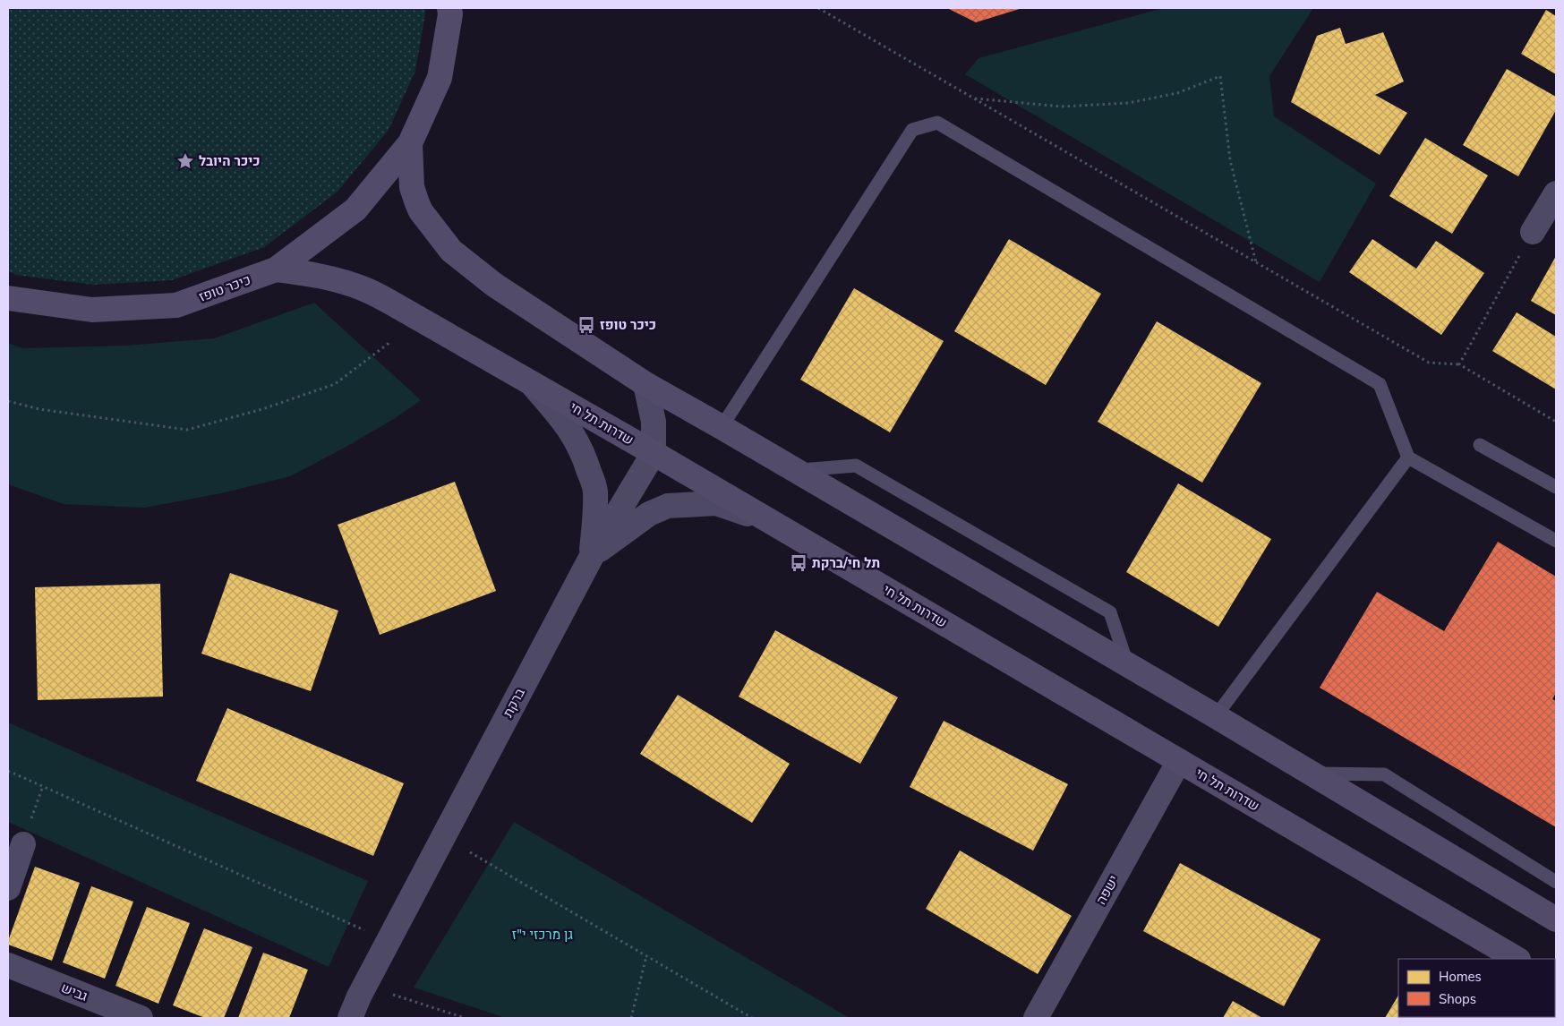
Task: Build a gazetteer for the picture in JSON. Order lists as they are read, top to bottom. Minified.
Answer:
{"streets":{"main road":["כיכר טופז","שדרות תל חי"],"street":["ברקת","ישפה","גביש"]},"crossings":[["כיכר טופז","שדרות תל חי"],["שדרות תל חי","ברקת"],["שדרות תל חי","ישפה"]],"parks":["גן מרכזי י\"ז"],"places":{"place":["כיכר היובל"],"bus stop":["כיכר טופז","תל חי/ברקת"]},"legend":["Homes","Shops"]}
